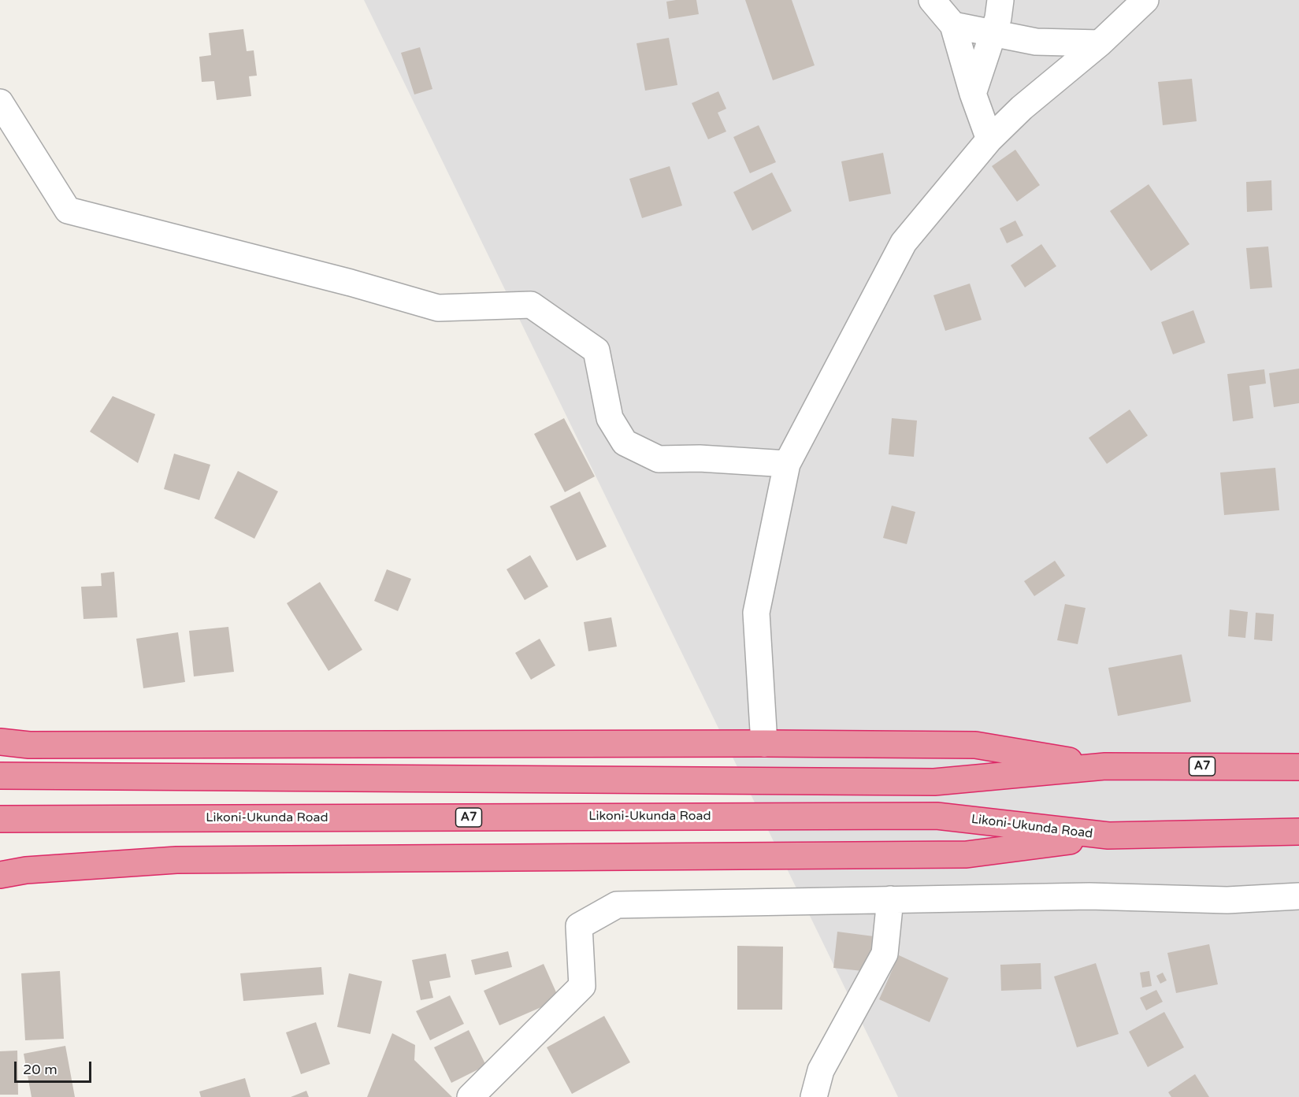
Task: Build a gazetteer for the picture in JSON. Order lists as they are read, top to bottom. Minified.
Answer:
{"streets":{"highway":["A7","Likoni-Ukunda Road"]},"scale_bar":"20 m"}
